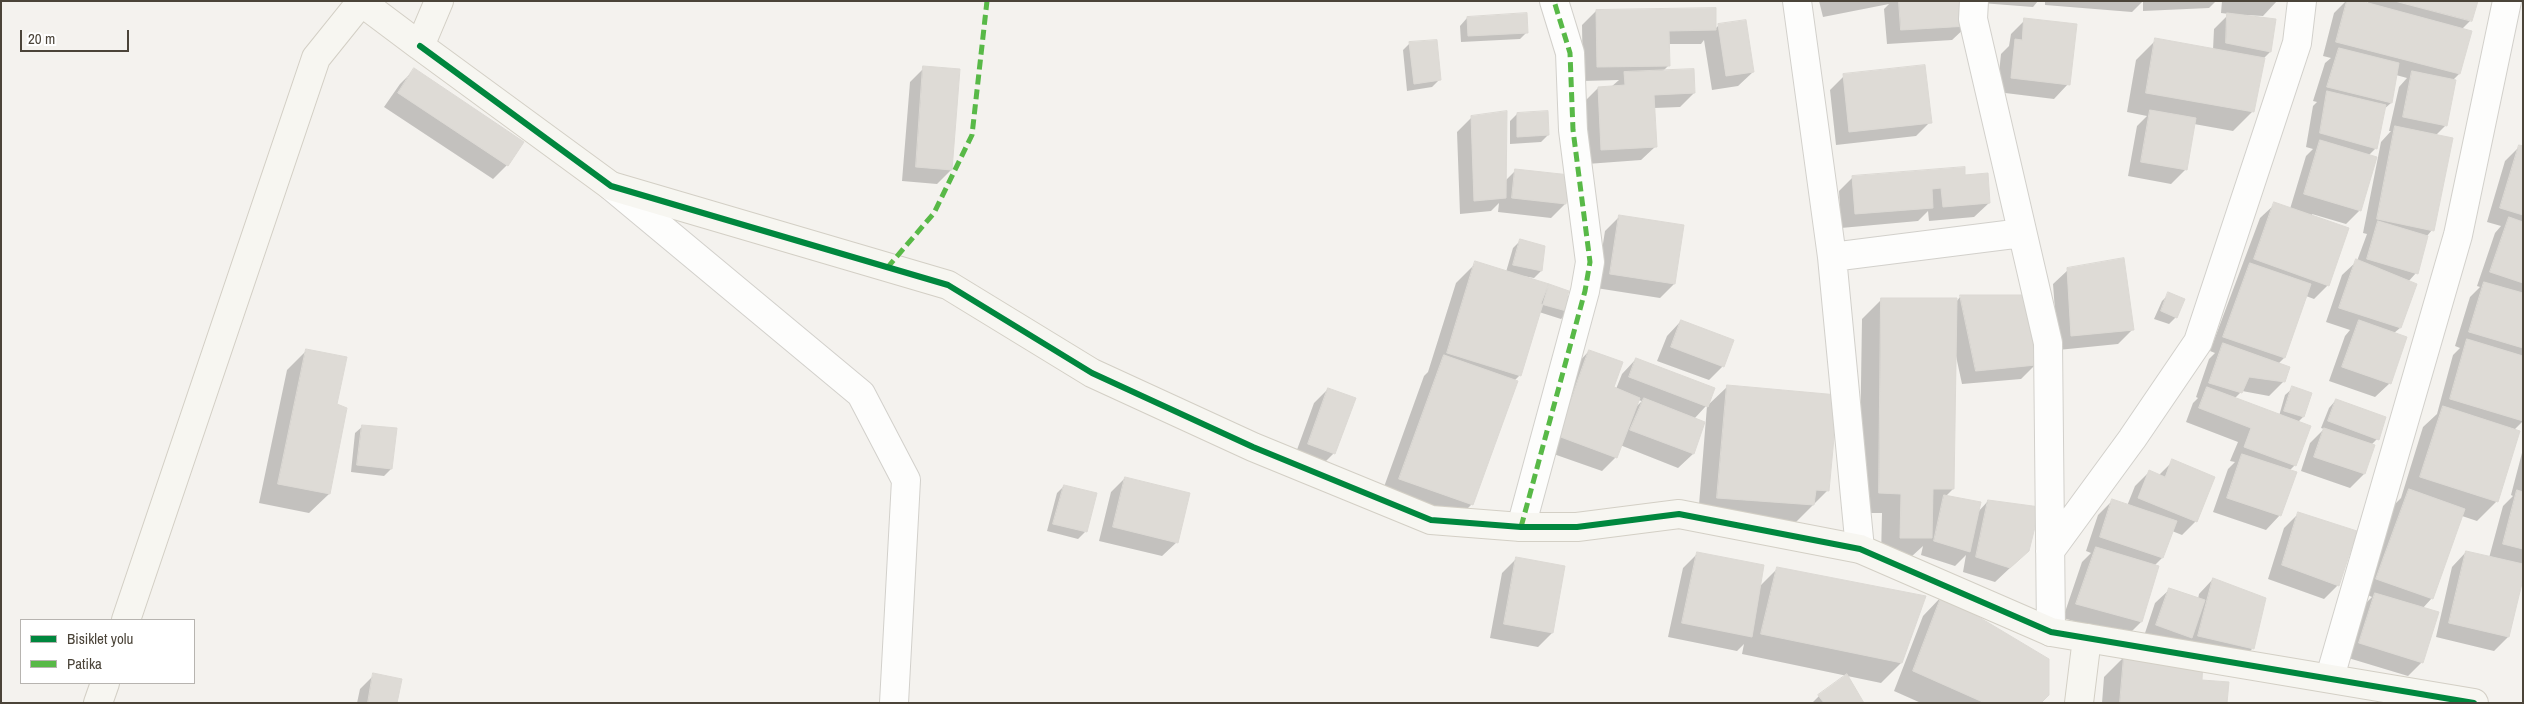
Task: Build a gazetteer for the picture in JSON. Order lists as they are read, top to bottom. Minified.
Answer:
{"legend":["Bisiklet yolu","Patika"],"scale_bar":"20 m"}
